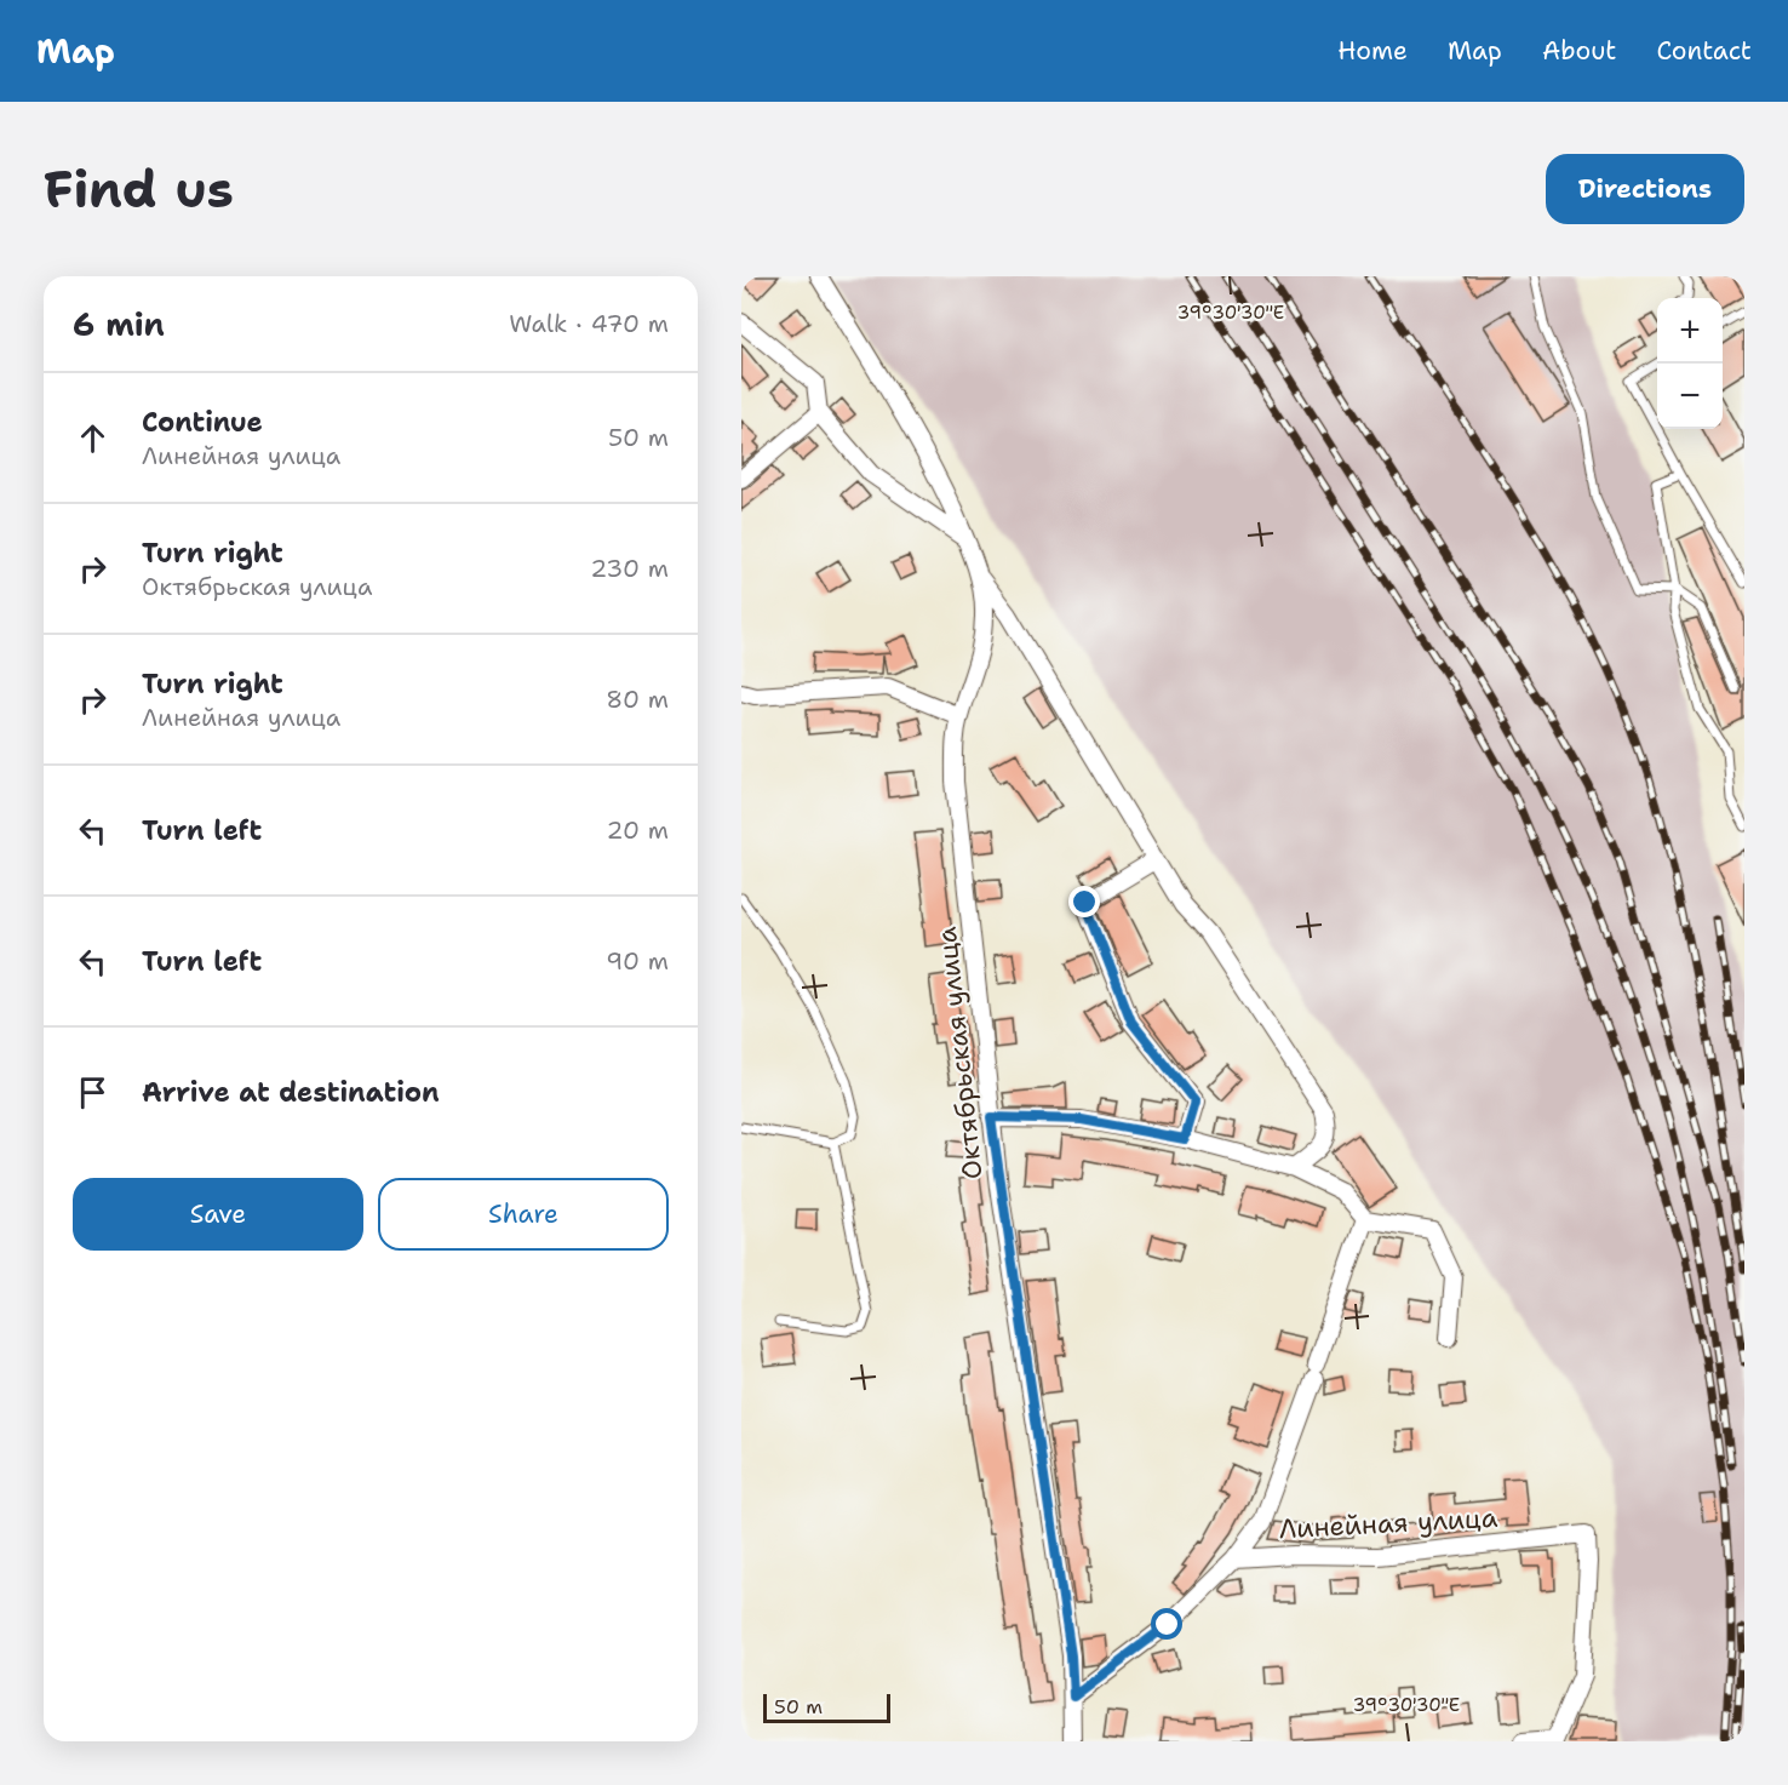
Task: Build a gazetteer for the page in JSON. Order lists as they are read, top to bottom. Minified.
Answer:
{"streets":{"street":["Октябрьская улица","Линейная улица"]},"crossings":[["Октябрьская улица","Линейная улица"]],"scale_bar":"50 m","page":{"header":"Map","nav":["Home","Map","About","Contact"],"buttons":["Directions",["Save","Share"]],"title":"Find us","heading":["6 min","Walk · 470 m"],"map_buttons":["+","−"],"list":[["Continue","Линейная улица","50 m"],["Turn right","Октябрьская улица","230 m"],["Turn right","Линейная улица","80 m"],["Turn left","20 m"],["Turn left","90 m"],"Arrive at destination"],"scale":"50 m"},"coordinates":["39°30'30\"E"]}
